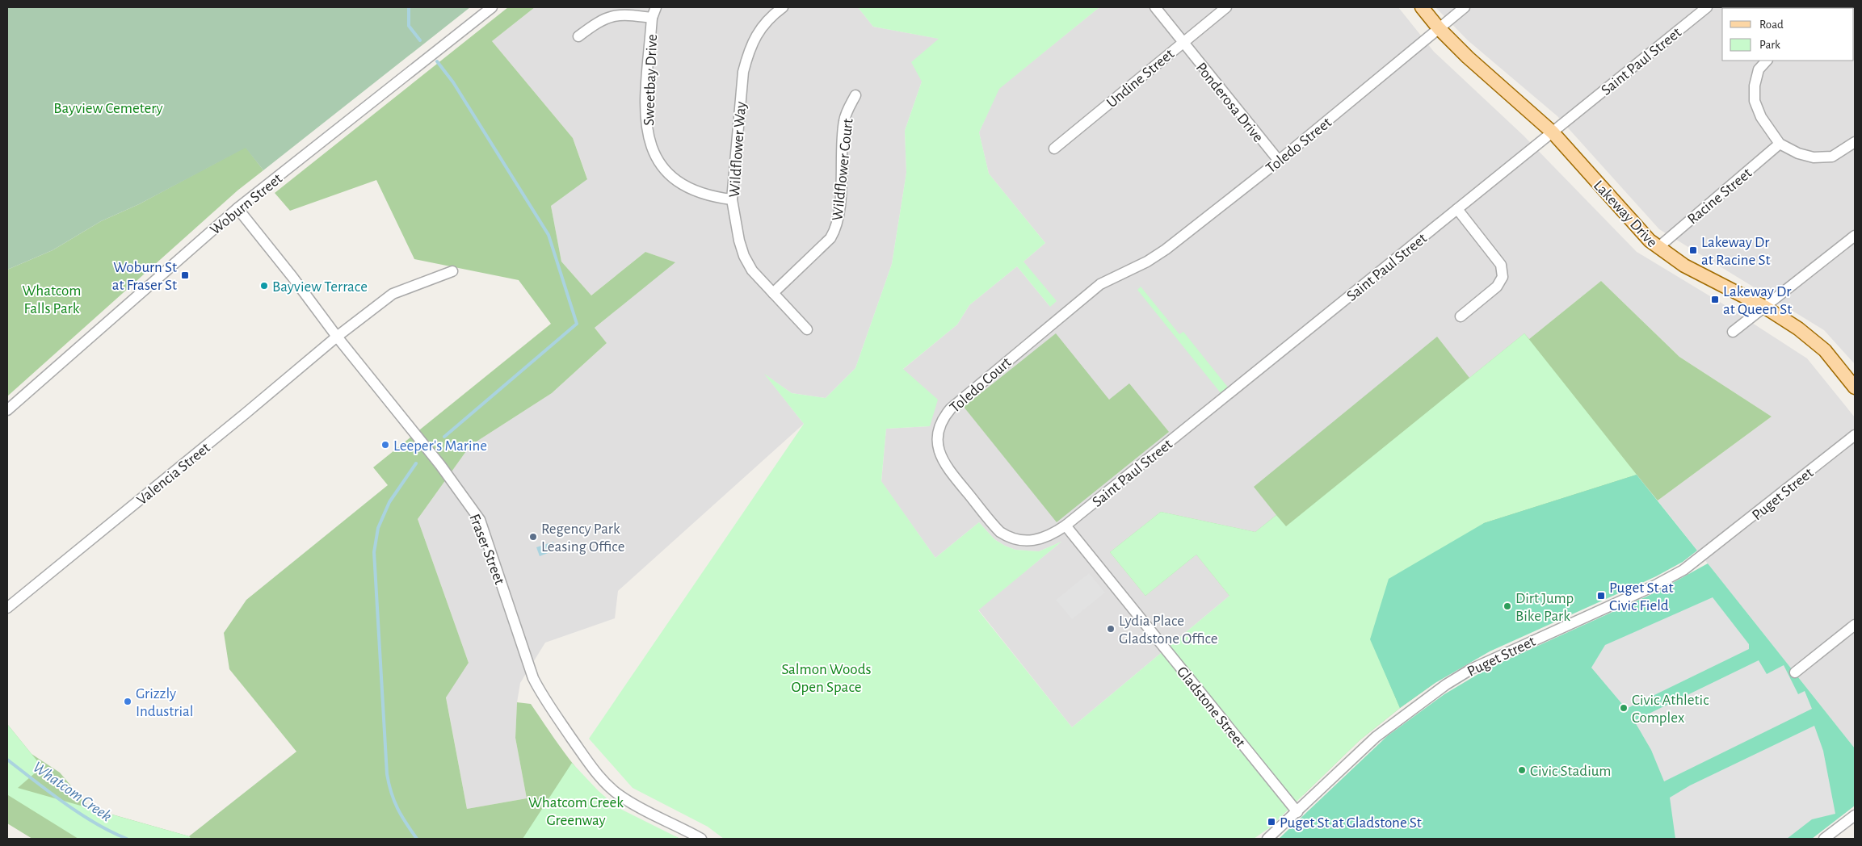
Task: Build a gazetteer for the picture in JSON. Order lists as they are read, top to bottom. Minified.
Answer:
{"streets":{"main road":["Lakeway Drive"],"street":["Saint Paul Street","Undine Street","Sweetbay Drive","Ponderosa Drive","Toledo Street","Wildflower Way","Wildflower Court","Racine Street","Woburn Street","Toledo Court","Valencia Street","Puget Street","Fraser Street","Gladstone Street"]},"crossings":[["Saint Paul Street","Lakeway Drive"],["Saint Paul Street","Toledo Court"],["Saint Paul Street","Gladstone Street"],["Undine Street","Ponderosa Drive"],["Sweetbay Drive","Wildflower Way"],["Ponderosa Drive","Toledo Street"],["Toledo Street","Lakeway Drive"],["Toledo Street","Toledo Court"],["Wildflower Way","Wildflower Court"],["Racine Street","Lakeway Drive"],["Woburn Street","Fraser Street"],["Toledo Court","Gladstone Street"],["Valencia Street","Fraser Street"],["Puget Street","Gladstone Street"]],"water":["Whatcom Creek"],"parks":["Bayview Cemetery","Whatcom Falls Park","Salmon Woods Open Space","Whatcom Creek Greenway"],"places":{"transit":["Lakeway Dr at Racine St","Woburn St at Fraser St","Lakeway Dr at Queen St","Puget St at Civic Field","Puget St at Gladstone St"],"other":["Bayview Terrace","Leeper's Marine","Regency Park Leasing Office","Dirt Jump Bike Park","Lydia Place Gladstone Office","Grizzly Industrial","Civic Athletic Complex","Civic Stadium"]},"legend":["Road","Park"]}
